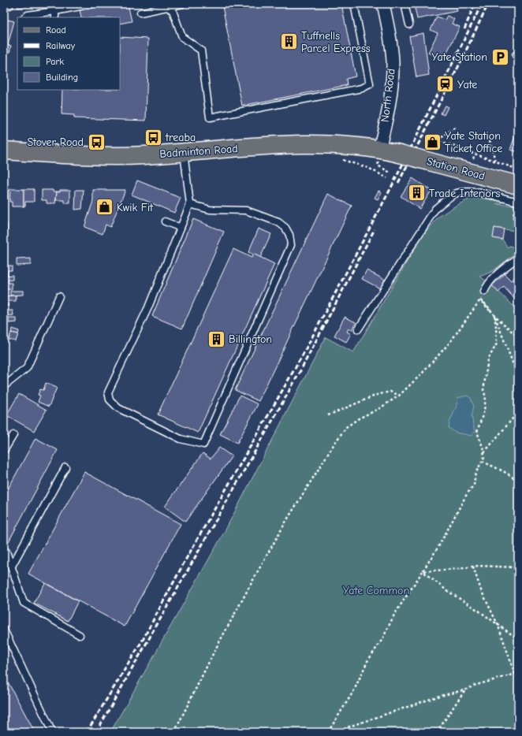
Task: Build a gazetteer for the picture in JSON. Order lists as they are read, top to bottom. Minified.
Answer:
{"streets":{"main road":["Badminton Road","Station Road"],"street":["North Road"]},"crossings":[["North Road","Badminton Road"],["North Road","Station Road"],["Badminton Road","Station Road"]],"parks":["Yate Common"],"places":{"building":["Tuffnells Parcel Express","Trade Interiors","Billington"],"parking":["Yate Station"],"station":["Yate"],"bus stop":["treaba","Stover Road"],"shop":["Yate Station Ticket Office","Kwik Fit"]},"legend":["Road","Railway","Park","Building"]}
